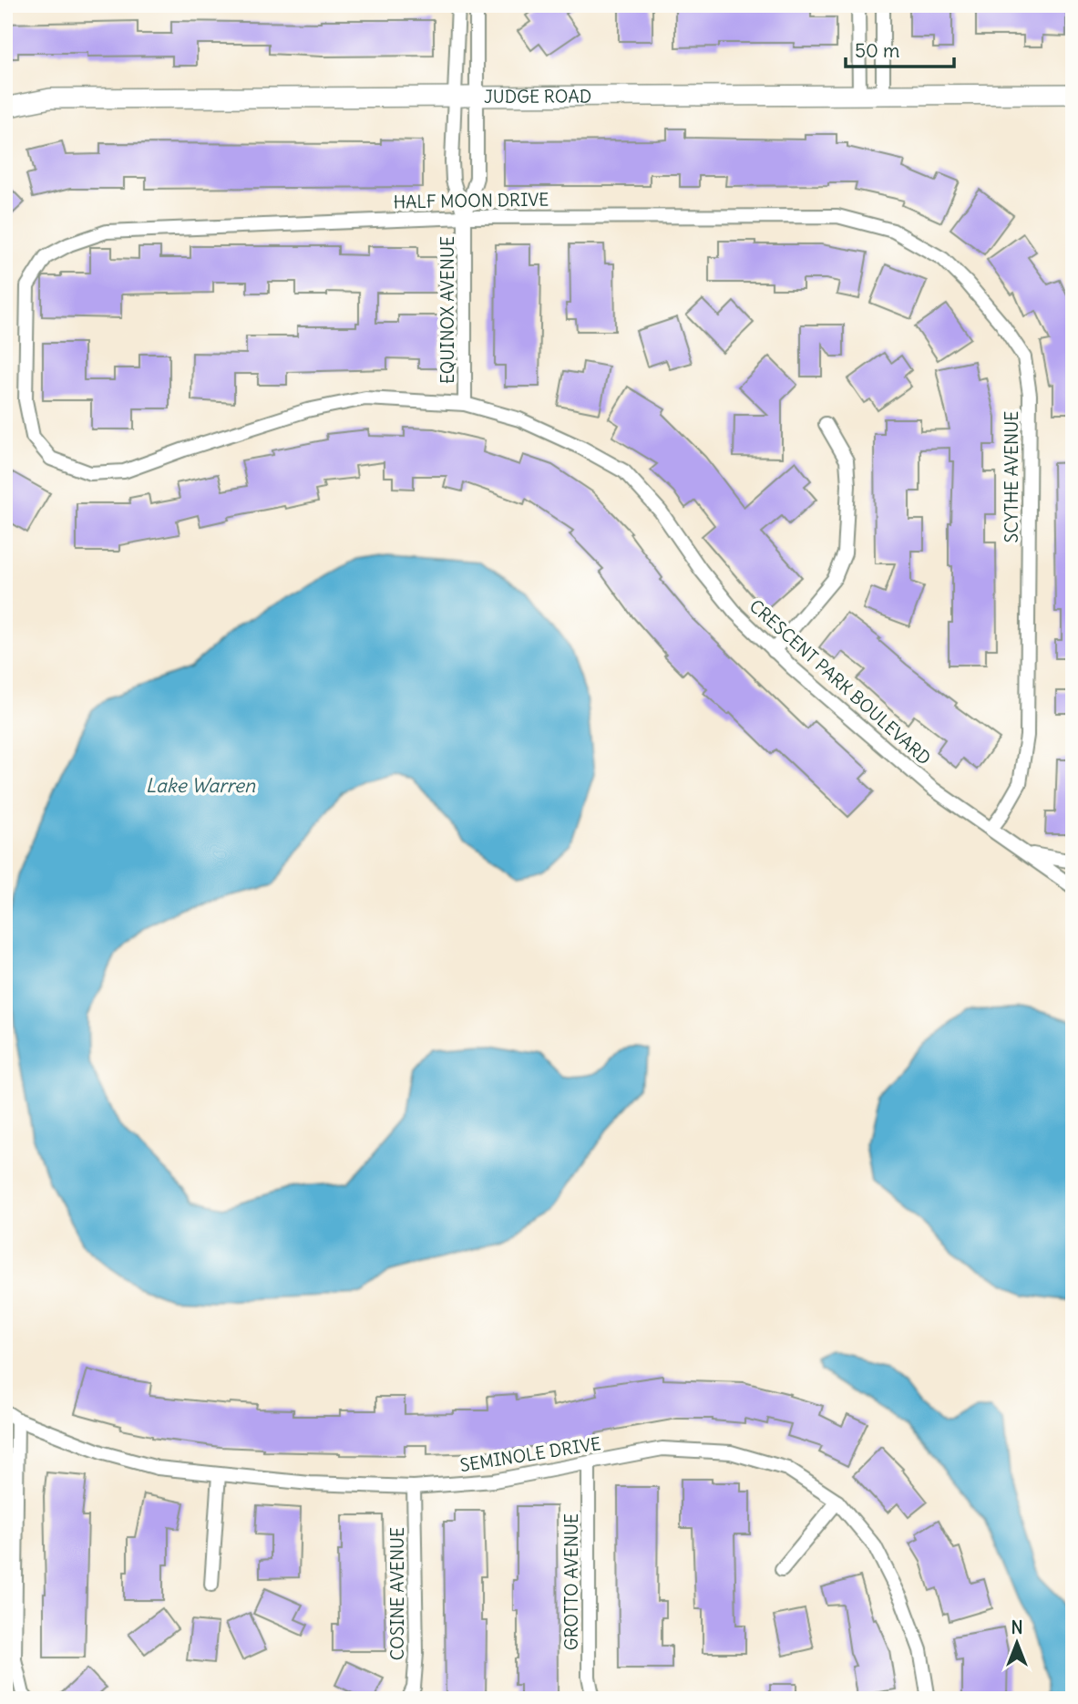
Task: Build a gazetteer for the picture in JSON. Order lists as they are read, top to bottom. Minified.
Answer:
{"streets":{"street":["JUDGE ROAD","HALF MOON DRIVE","EQUINOX AVENUE","SCYTHE AVENUE","CRESCENT PARK BOULEVARD","SEMINOLE DRIVE","GROTTO AVENUE","COSINE AVENUE"]},"crossings":[["JUDGE ROAD","EQUINOX AVENUE"],["HALF MOON DRIVE","EQUINOX AVENUE"],["HALF MOON DRIVE","SCYTHE AVENUE"],["HALF MOON DRIVE","CRESCENT PARK BOULEVARD"],["EQUINOX AVENUE","CRESCENT PARK BOULEVARD"],["SCYTHE AVENUE","CRESCENT PARK BOULEVARD"],["SEMINOLE DRIVE","GROTTO AVENUE"],["SEMINOLE DRIVE","COSINE AVENUE"]],"water":["Lake Warren"],"scale_bar":"50 m","north":"top"}
